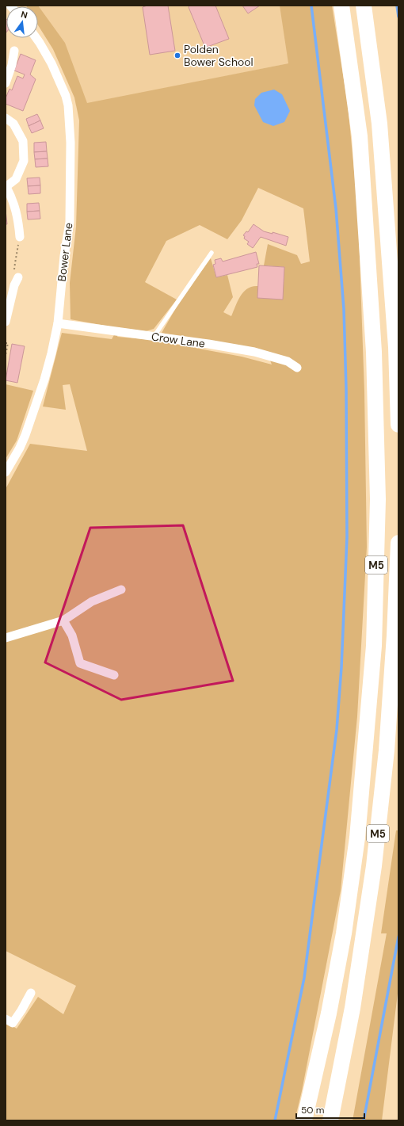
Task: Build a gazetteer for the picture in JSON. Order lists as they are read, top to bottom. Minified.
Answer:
{"streets":{"highway":["M5"],"street":["Bower Lane","Crow Lane"]},"crossings":[["Bower Lane","Crow Lane"]],"places":["Polden Bower School"],"scale_bar":"50 m","north":"top"}
